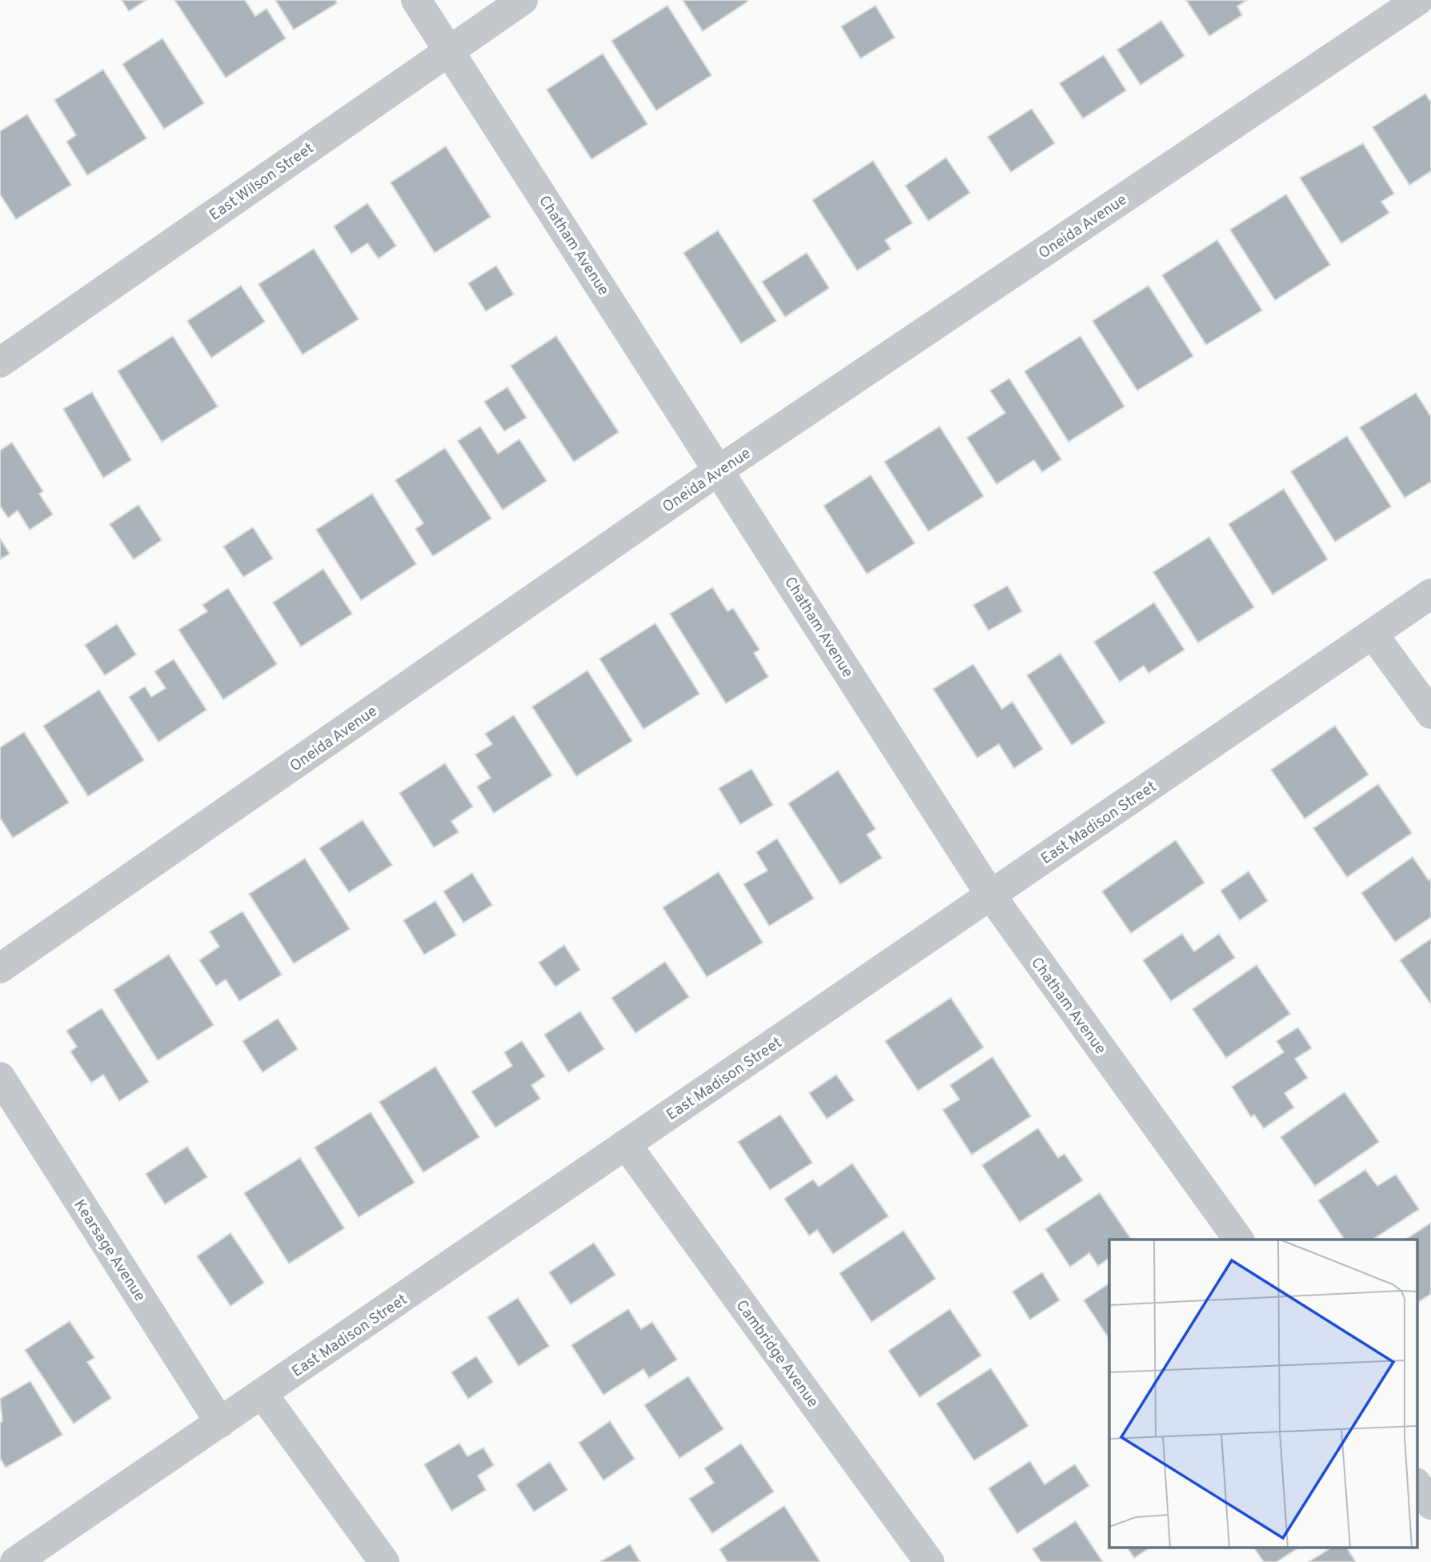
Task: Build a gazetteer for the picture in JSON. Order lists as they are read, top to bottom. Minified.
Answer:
{"streets":{"street":["East Wilson Street","Oneida Avenue","Chatham Avenue","East Madison Street","Kearsage Avenue","Cambridge Avenue"]},"crossings":[["East Wilson Street","Chatham Avenue"],["Oneida Avenue","Chatham Avenue"],["Chatham Avenue","East Madison Street"],["East Madison Street","Kearsage Avenue"],["East Madison Street","Cambridge Avenue"]]}
